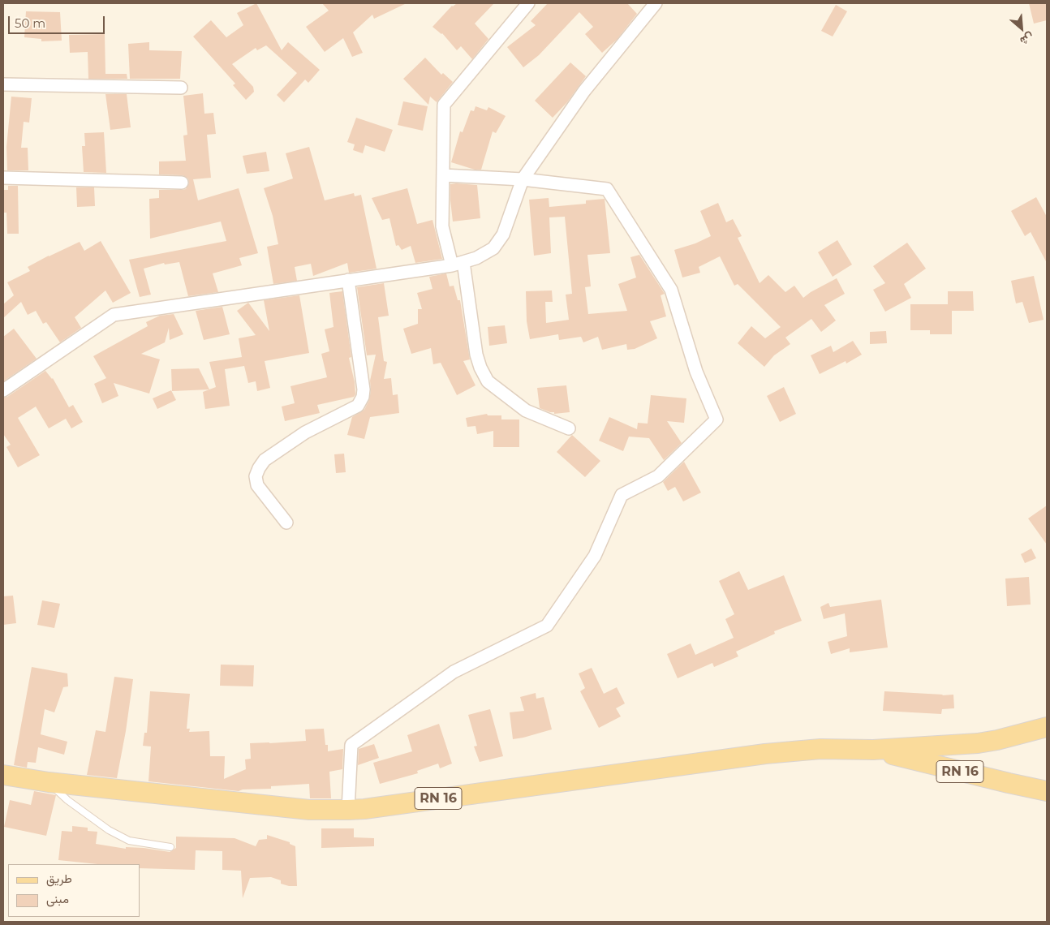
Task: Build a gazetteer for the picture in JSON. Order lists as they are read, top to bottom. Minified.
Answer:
{"streets":{"main road":["RN 16"]},"legend":["طريق","مبنى"],"scale_bar":"50 m","north":"bottom right"}
